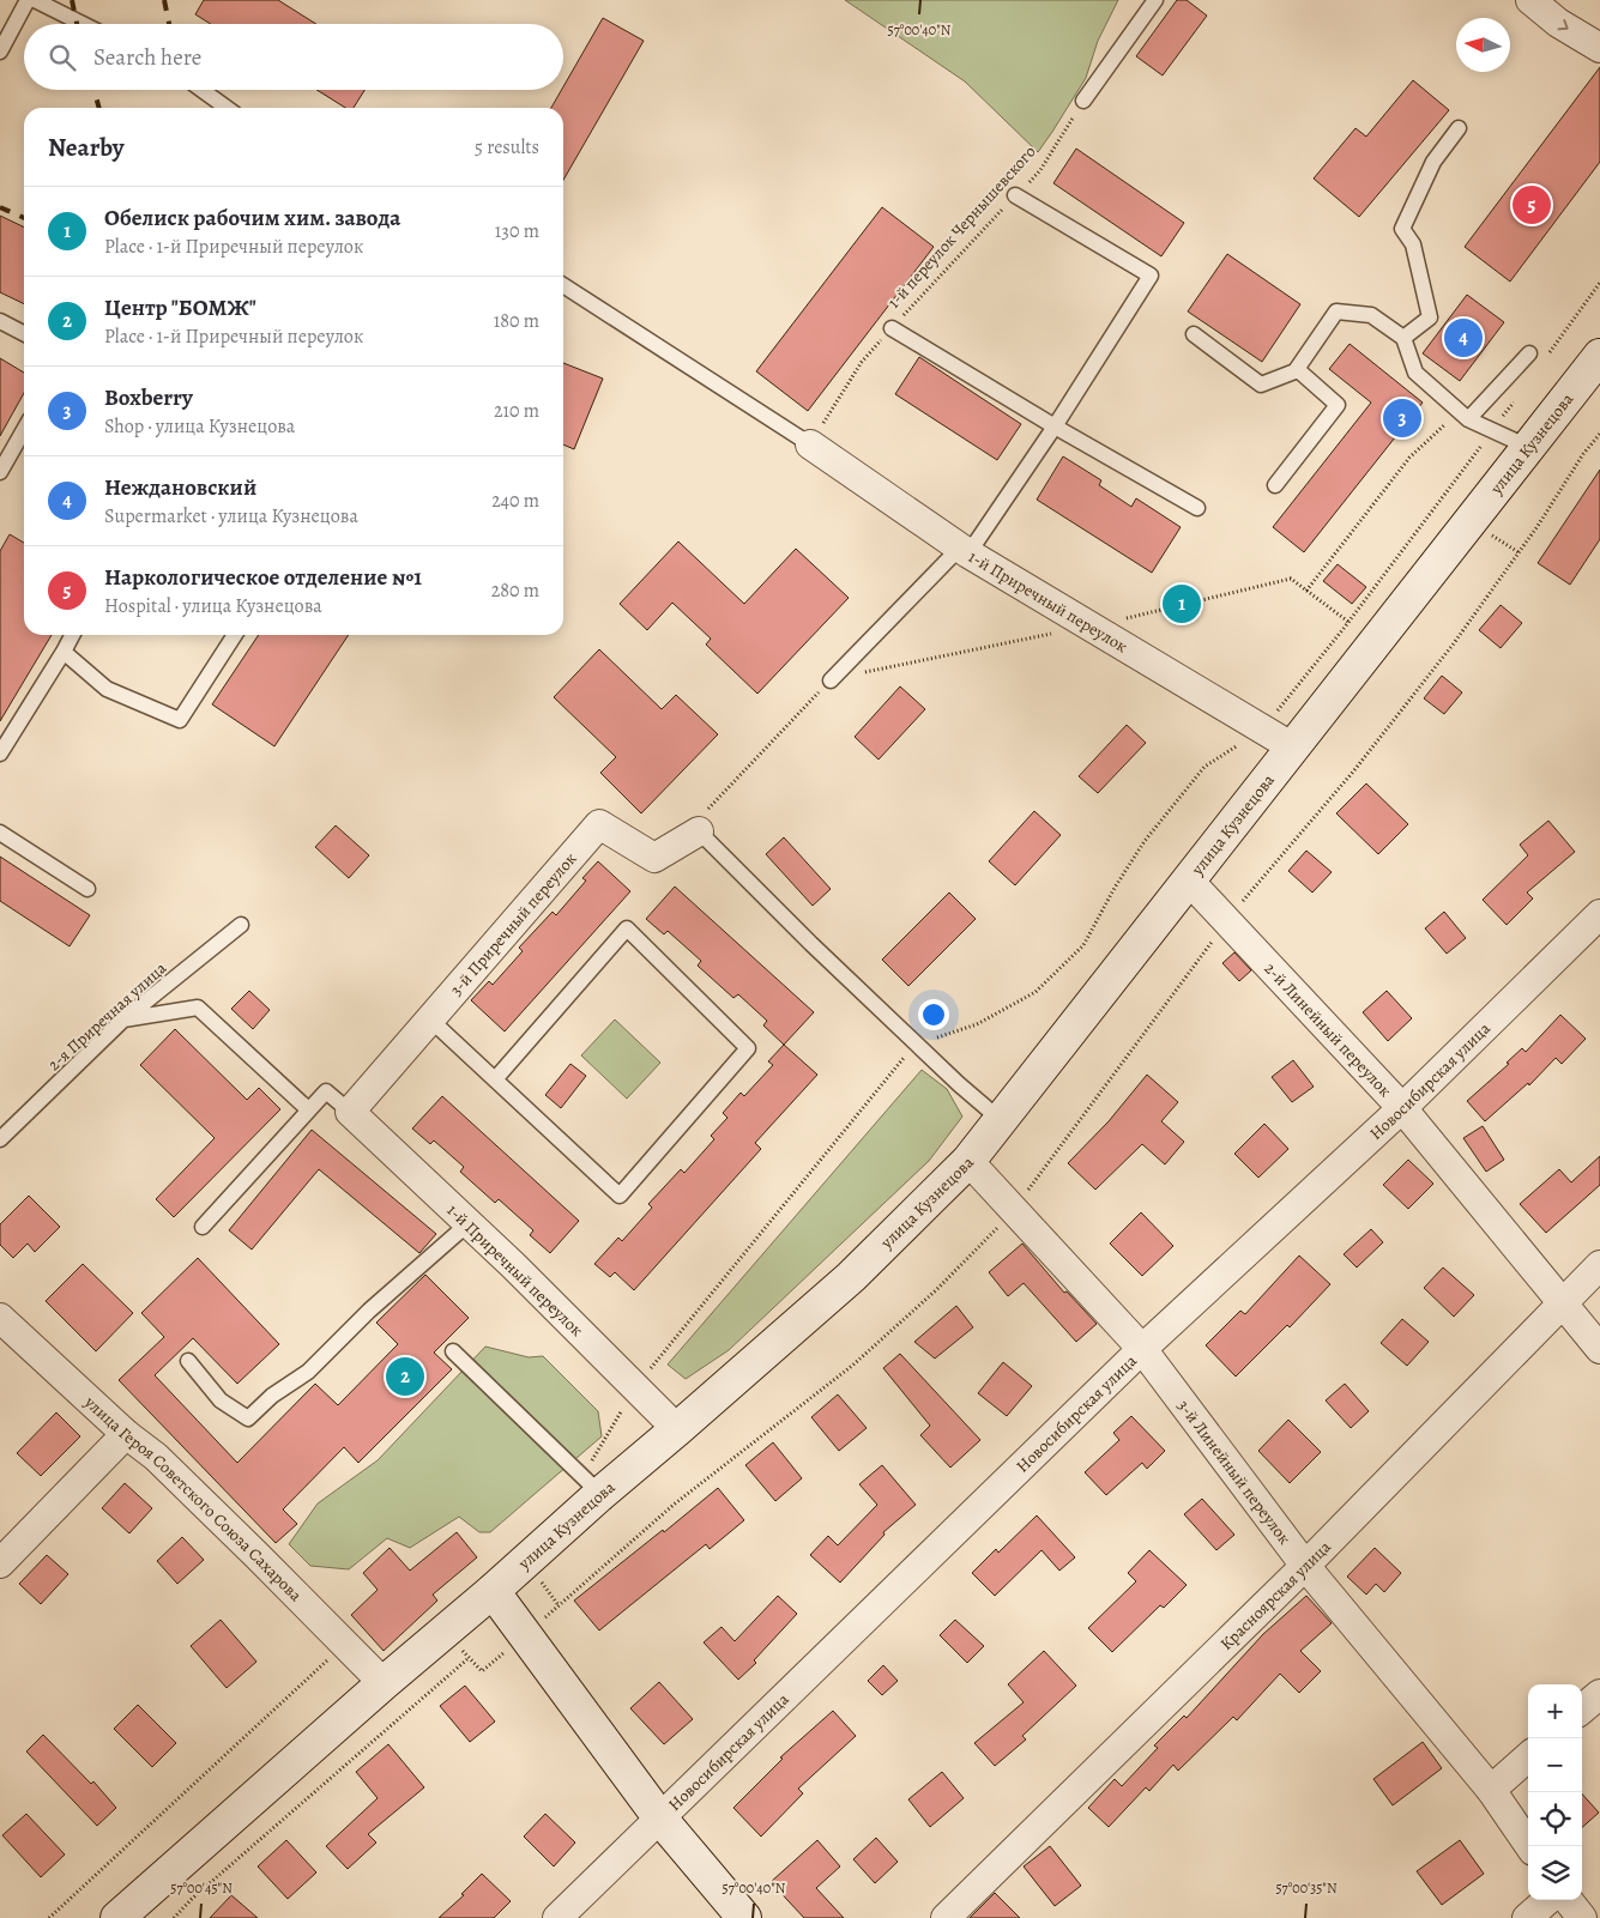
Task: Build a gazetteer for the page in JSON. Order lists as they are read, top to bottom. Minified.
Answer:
{"streets":{"main road":["улица Кузнецова"],"street":["1-й Приречный переулок","3-й Приречный переулок","2-й Линейный переулок","Новосибирская улица","3-й Линейный переулок","улица Героя Советского Союза Сахарова","Красноярская улица"],"lane":["2-я Приречная улица"],"path":["1-й переулок Чернышевского"]},"crossings":[["1-й переулок Чернышевского","1-й Приречный переулок"],["улица Кузнецова","1-й Приречный переулок"],["улица Кузнецова","2-й Линейный переулок"],["улица Кузнецова","3-й Линейный переулок"],["улица Кузнецова","улица Героя Советского Союза Сахарова"],["1-й Приречный переулок","3-й Приречный переулок"],["2-й Линейный переулок","Новосибирская улица"],["2-й Линейный переулок","Красноярская улица"],["Новосибирская улица","3-й Линейный переулок"],["3-й Линейный переулок","Красноярская улица"]],"north":"left","page":{"search":"Search here","heading":["Nearby","5 results"],"pins":["5","4","3","1","2"],"list":[{"mark":"1","name":"Обелиск рабочим хим. завода","note":"Place · 1-й Приречный переулок","value":"130 m"},{"mark":"2","name":"Центр \"БОМЖ\"","note":"Place · 1-й Приречный переулок","value":"180 m"},{"mark":"3","name":"Boxberry","note":"Shop · улица Кузнецова","value":"210 m"},{"mark":"4","name":"Неждановский","note":"Supermarket · улица Кузнецова","value":"240 m"},{"mark":"5","name":"Наркологическое отделение №1","note":"Hospital · улица Кузнецова","value":"280 m"}],"map_buttons":["+","−"]},"coordinates":["57°00'40\"N","57°00'45\"N","57°00'35\"N"]}
